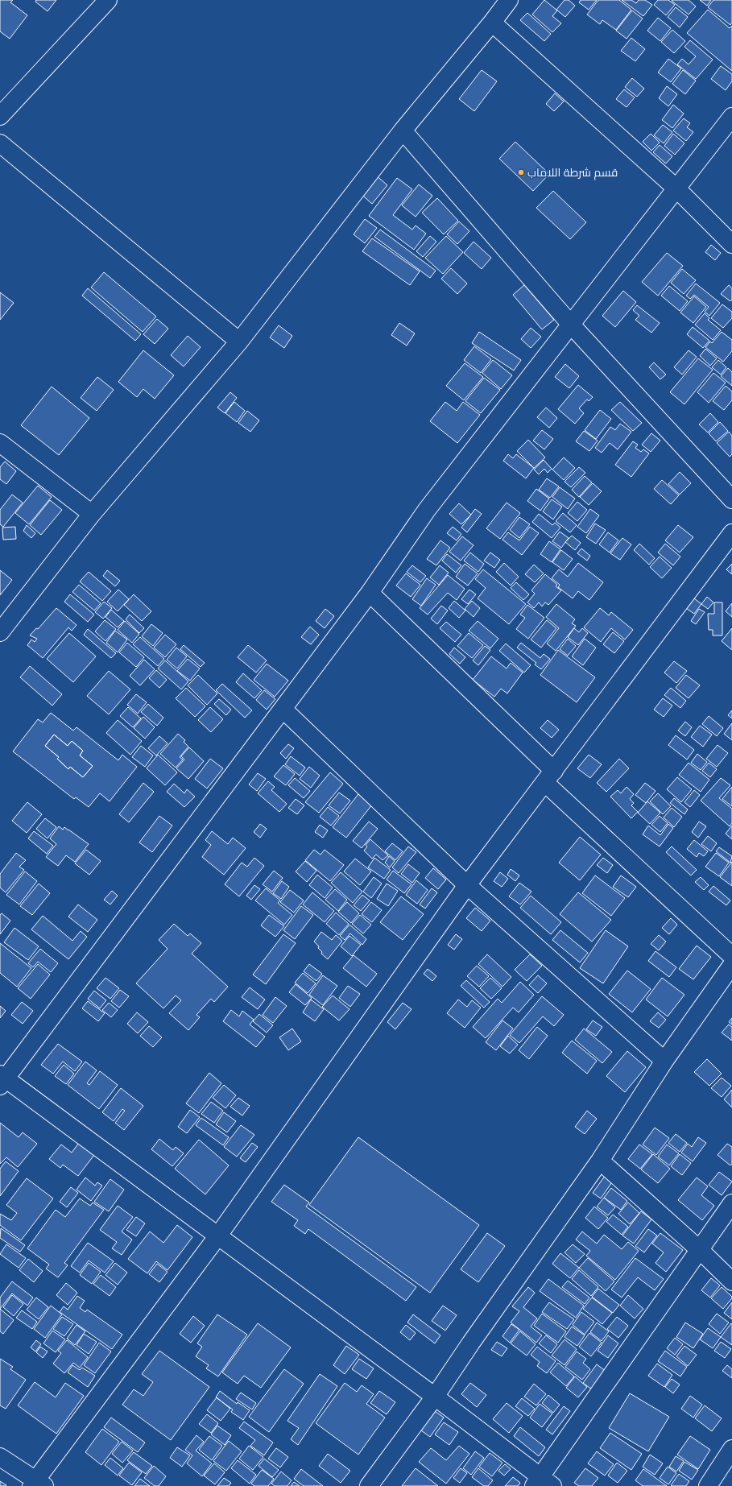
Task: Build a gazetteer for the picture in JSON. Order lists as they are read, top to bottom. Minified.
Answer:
{"places":["قسم شرطة اللاماب"]}
